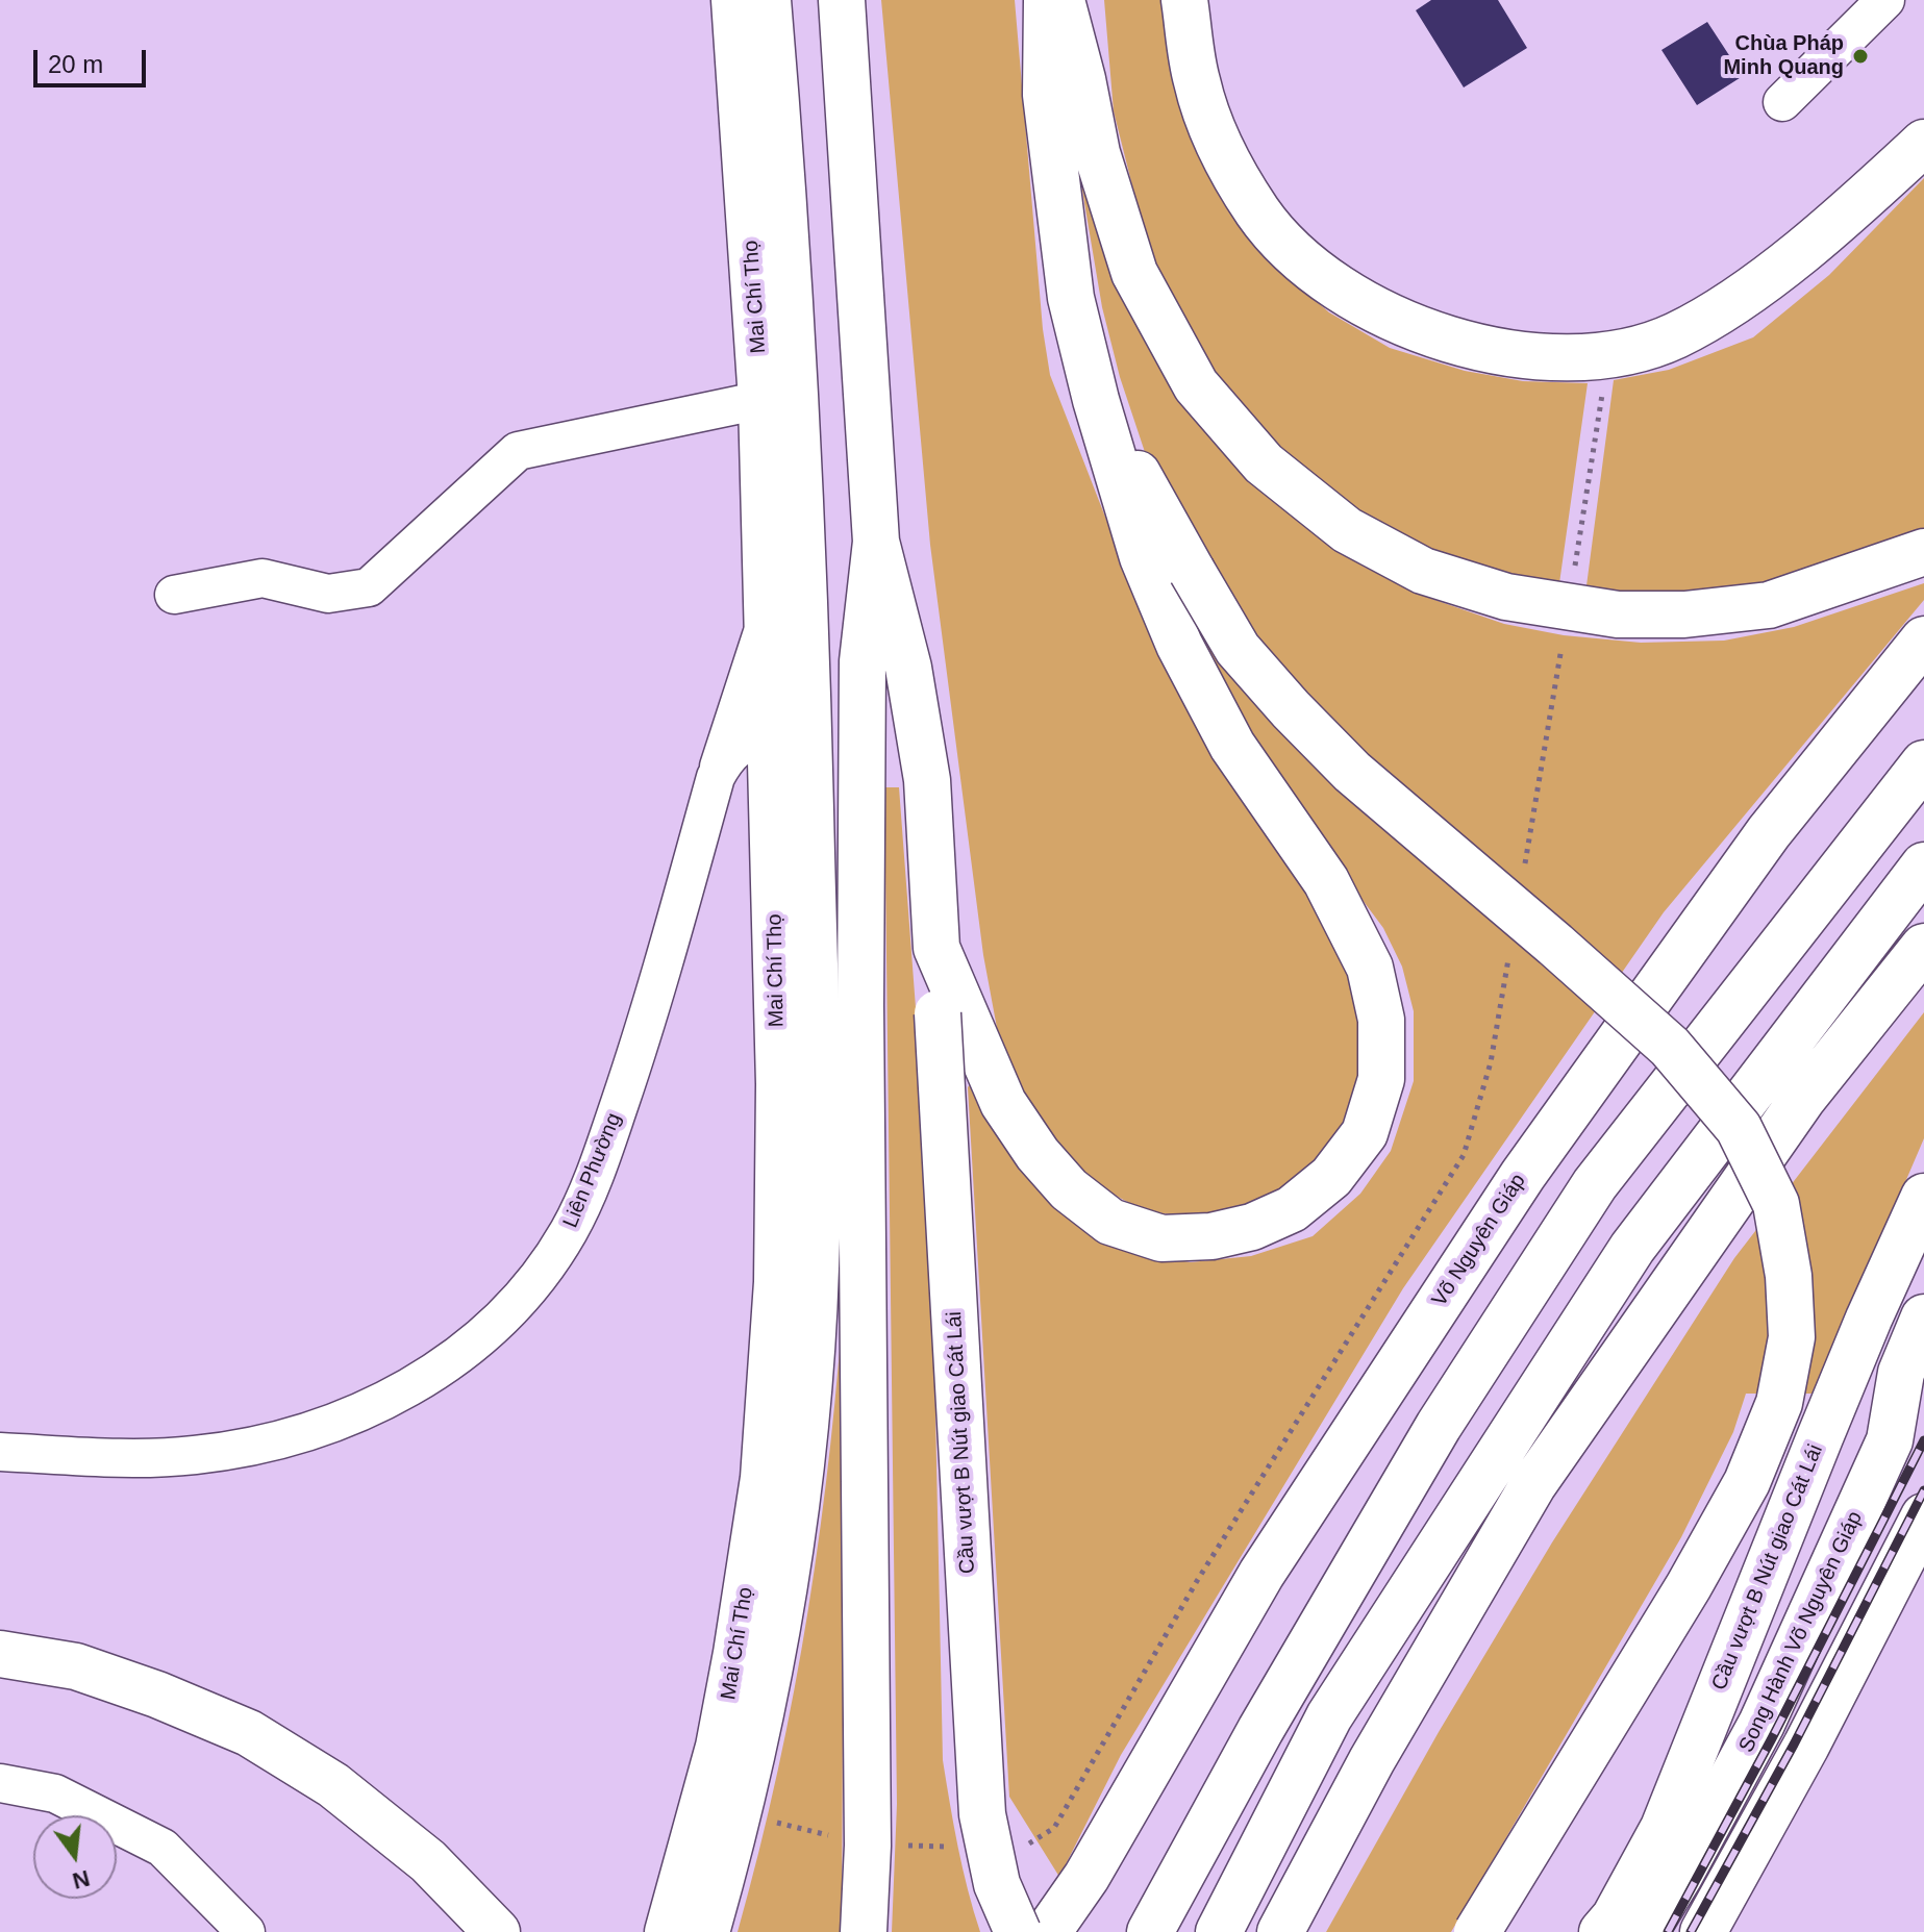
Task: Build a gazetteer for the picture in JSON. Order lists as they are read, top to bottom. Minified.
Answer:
{"streets":{"main road":["Mai Chí Thọ","Võ Nguyên Giáp","Cầu vượt B Nút giao Cát Lái","Song Hành Võ Nguyên Giáp"],"street":["Liên Phường"]},"crossings":[["Mai Chí Thọ","Liên Phường"],["Cầu vượt B Nút giao Cát Lái","Song Hành Võ Nguyên Giáp"]],"places":["Chùa Pháp Minh Quang"],"scale_bar":"20 m","north":"bottom"}
